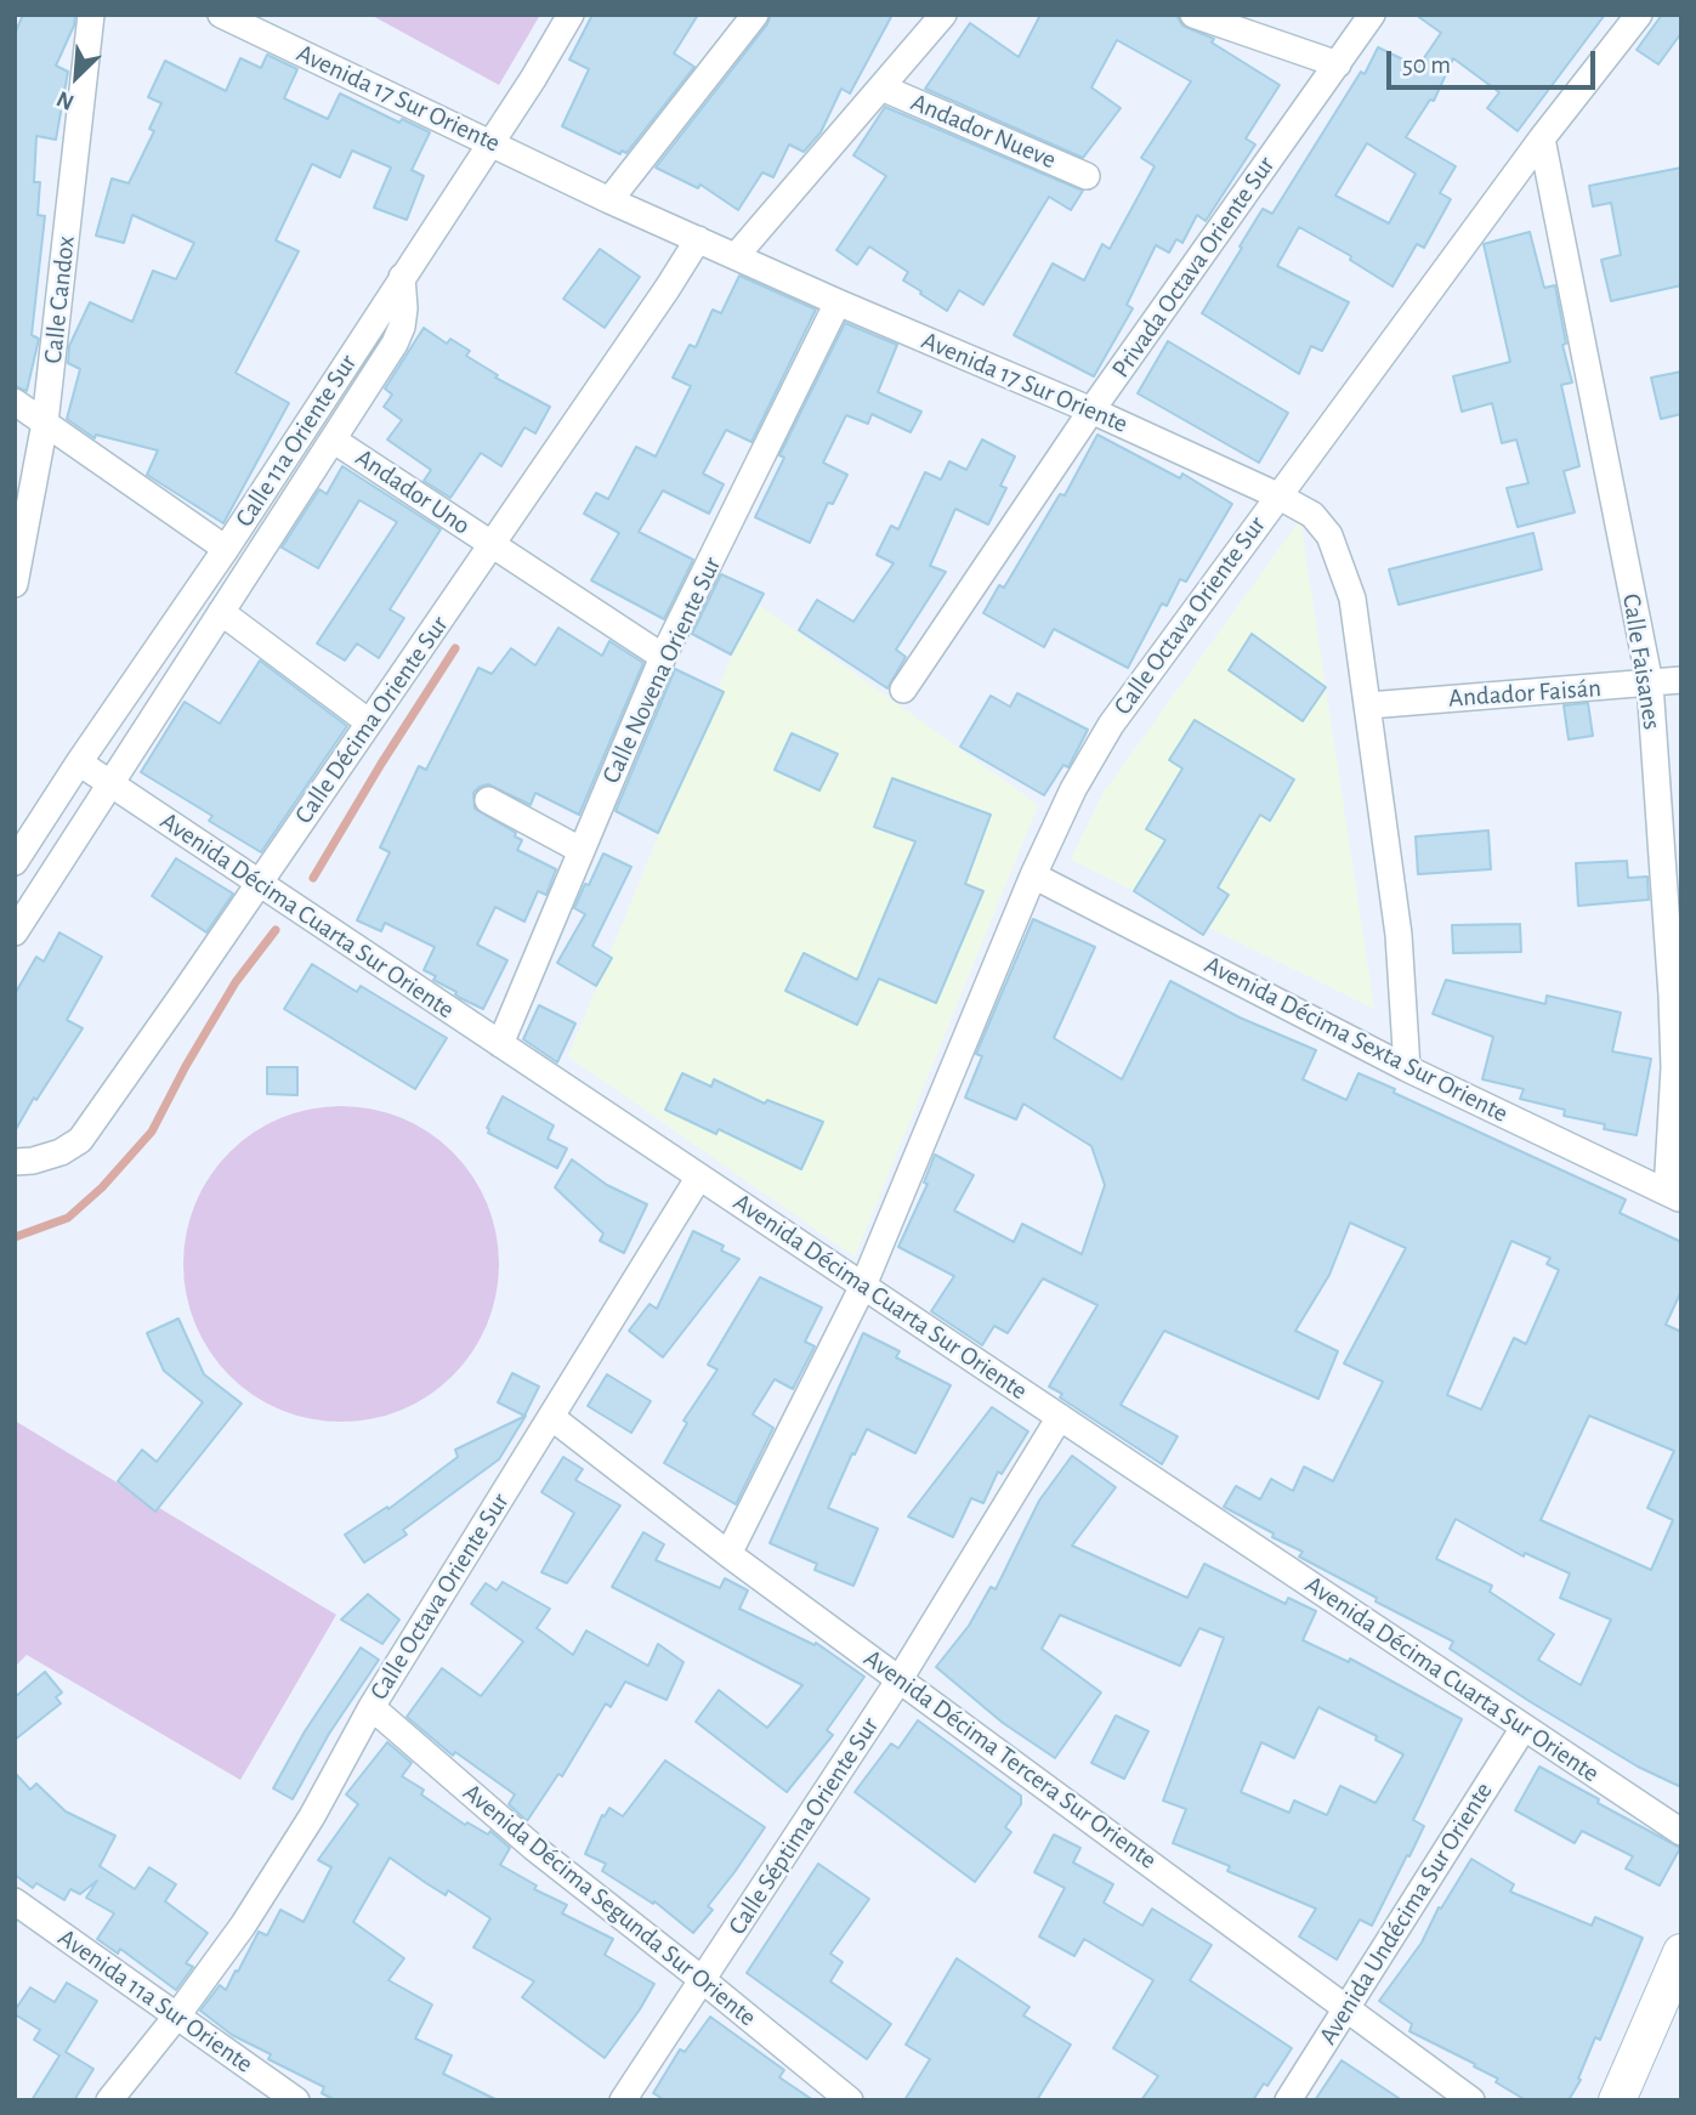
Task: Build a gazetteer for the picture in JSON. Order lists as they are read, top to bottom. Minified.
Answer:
{"streets":{"street":["Avenida 17 Sur Oriente","Andador Nueve","Privada Octava Oriente Sur","Calle Candox","Calle 11a Oriente Sur","Andador Uno","Calle Octava Oriente Sur","Calle Faisanes","Calle Novena Oriente Sur","Andador Faisán","Calle Décima Oriente Sur","Avenida Décima Cuarta Sur Oriente","Avenida Décima Sexta Sur Oriente","Avenida Décima Tercera Sur Oriente","Calle Séptima Oriente Sur","Avenida Décima Segunda Sur Oriente","Avenida Undécima Sur Oriente","Avenida 11a Sur Oriente"]},"crossings":[["Avenida 17 Sur Oriente","Privada Octava Oriente Sur"],["Avenida 17 Sur Oriente","Calle 11a Oriente Sur"],["Avenida 17 Sur Oriente","Calle Octava Oriente Sur"],["Avenida 17 Sur Oriente","Calle Novena Oriente Sur"],["Avenida 17 Sur Oriente","Andador Faisán"],["Avenida 17 Sur Oriente","Calle Décima Oriente Sur"],["Avenida 17 Sur Oriente","Avenida Décima Sexta Sur Oriente"],["Calle 11a Oriente Sur","Andador Uno"],["Calle 11a Oriente Sur","Avenida Décima Cuarta Sur Oriente"],["Andador Uno","Calle Décima Oriente Sur"],["Calle Octava Oriente Sur","Calle Faisanes"],["Calle Octava Oriente Sur","Avenida Décima Cuarta Sur Oriente"],["Calle Octava Oriente Sur","Avenida Décima Sexta Sur Oriente"],["Calle Octava Oriente Sur","Avenida Décima Tercera Sur Oriente"],["Calle Octava Oriente Sur","Avenida Décima Segunda Sur Oriente"],["Calle Octava Oriente Sur","Avenida 11a Sur Oriente"],["Calle Faisanes","Andador Faisán"],["Calle Faisanes","Avenida Décima Sexta Sur Oriente"],["Calle Novena Oriente Sur","Avenida Décima Cuarta Sur Oriente"],["Calle Décima Oriente Sur","Avenida Décima Cuarta Sur Oriente"],["Avenida Décima Cuarta Sur Oriente","Calle Séptima Oriente Sur"],["Avenida Décima Cuarta Sur Oriente","Avenida Undécima Sur Oriente"],["Avenida Décima Tercera Sur Oriente","Calle Séptima Oriente Sur"],["Avenida Décima Tercera Sur Oriente","Avenida Undécima Sur Oriente"],["Calle Séptima Oriente Sur","Avenida Décima Segunda Sur Oriente"]],"scale_bar":"50 m","north":"bottom left"}
